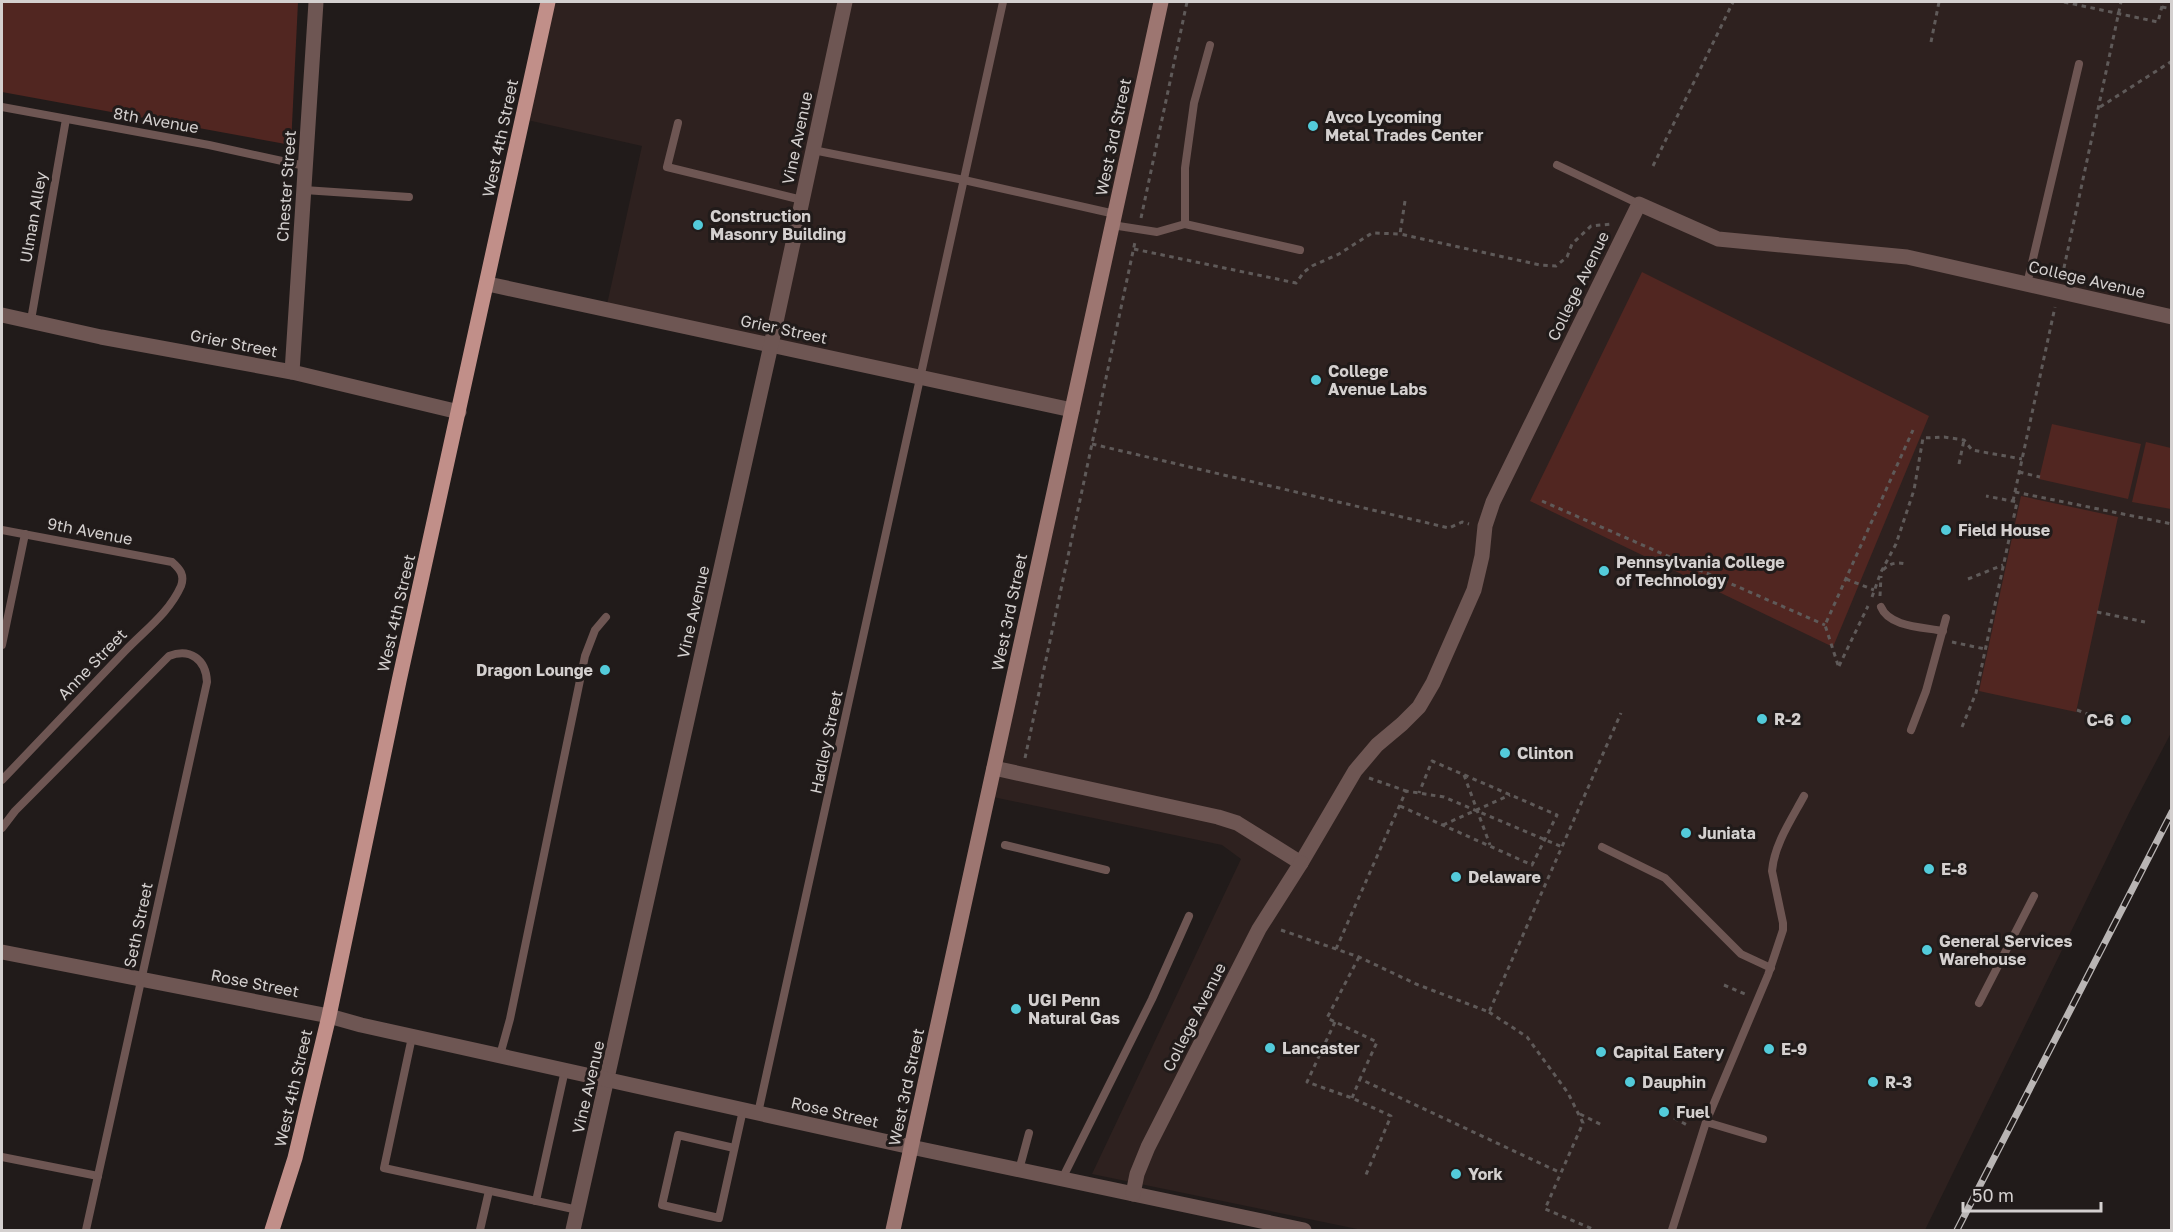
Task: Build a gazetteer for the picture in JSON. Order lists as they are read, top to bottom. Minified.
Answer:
{"streets":{"main road":["West 3rd Street","West 4th Street"],"street":["Vine Avenue","Chester Street","College Avenue","Grier Street","Rose Street"],"lane":["8th Avenue","Ulman Alley","9th Avenue","Anne Street","Hadley Street","Seth Street"]},"crossings":[["8th Avenue","Chester Street"],["8th Avenue","Ulman Alley"],["West 3rd Street","Grier Street"],["West 3rd Street","Rose Street"],["West 4th Street","Grier Street"],["West 4th Street","Rose Street"],["Vine Avenue","Grier Street"],["Vine Avenue","Rose Street"],["Chester Street","Grier Street"],["Ulman Alley","Grier Street"],["College Avenue","Rose Street"],["Grier Street","Hadley Street"],["9th Avenue","Anne Street"],["Hadley Street","Rose Street"],["Seth Street","Rose Street"]],"places":["Avco Lycoming Metal Trades Center","Construction Masonry Building","College Avenue Labs","Field House","Pennsylvania College of Technology","Dragon Lounge","R-2","C-6","Clinton","Juniata","E-8","Delaware","General Services Warehouse","UGI Penn Natural Gas","Lancaster","E-9","Capital Eatery","Dauphin","R-3","Fuel","York"],"scale_bar":"50 m"}
